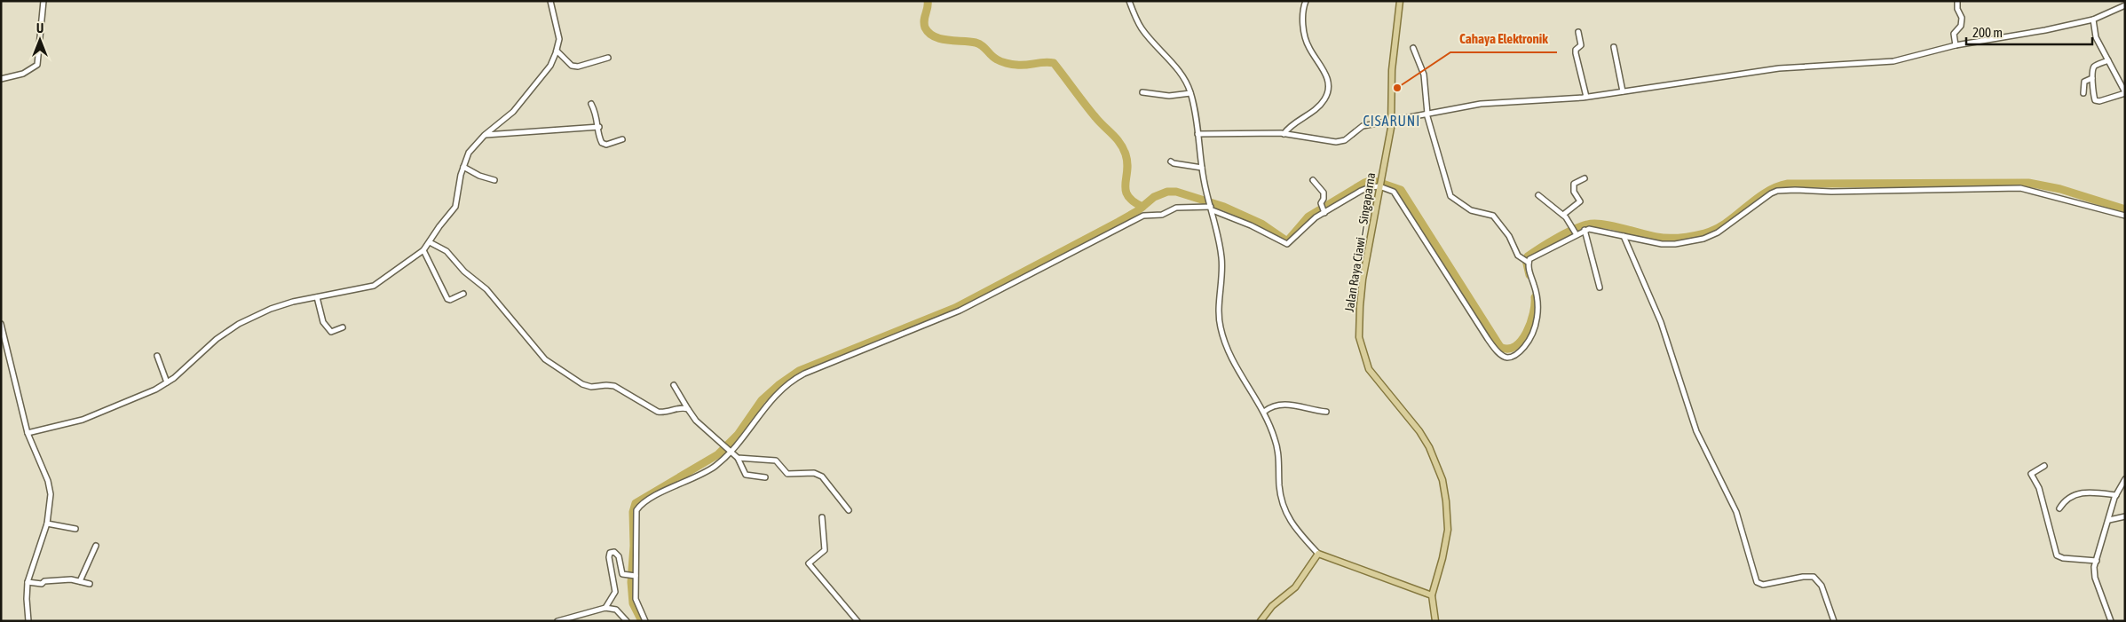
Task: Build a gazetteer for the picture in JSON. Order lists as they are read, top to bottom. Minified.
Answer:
{"streets":{"main road":["Jalan Raya Ciawi — Singaparna"]},"districts":["CISARUNI"],"places":["Cahaya Elektronik"],"scale_bar":"200 m","north":"top"}
